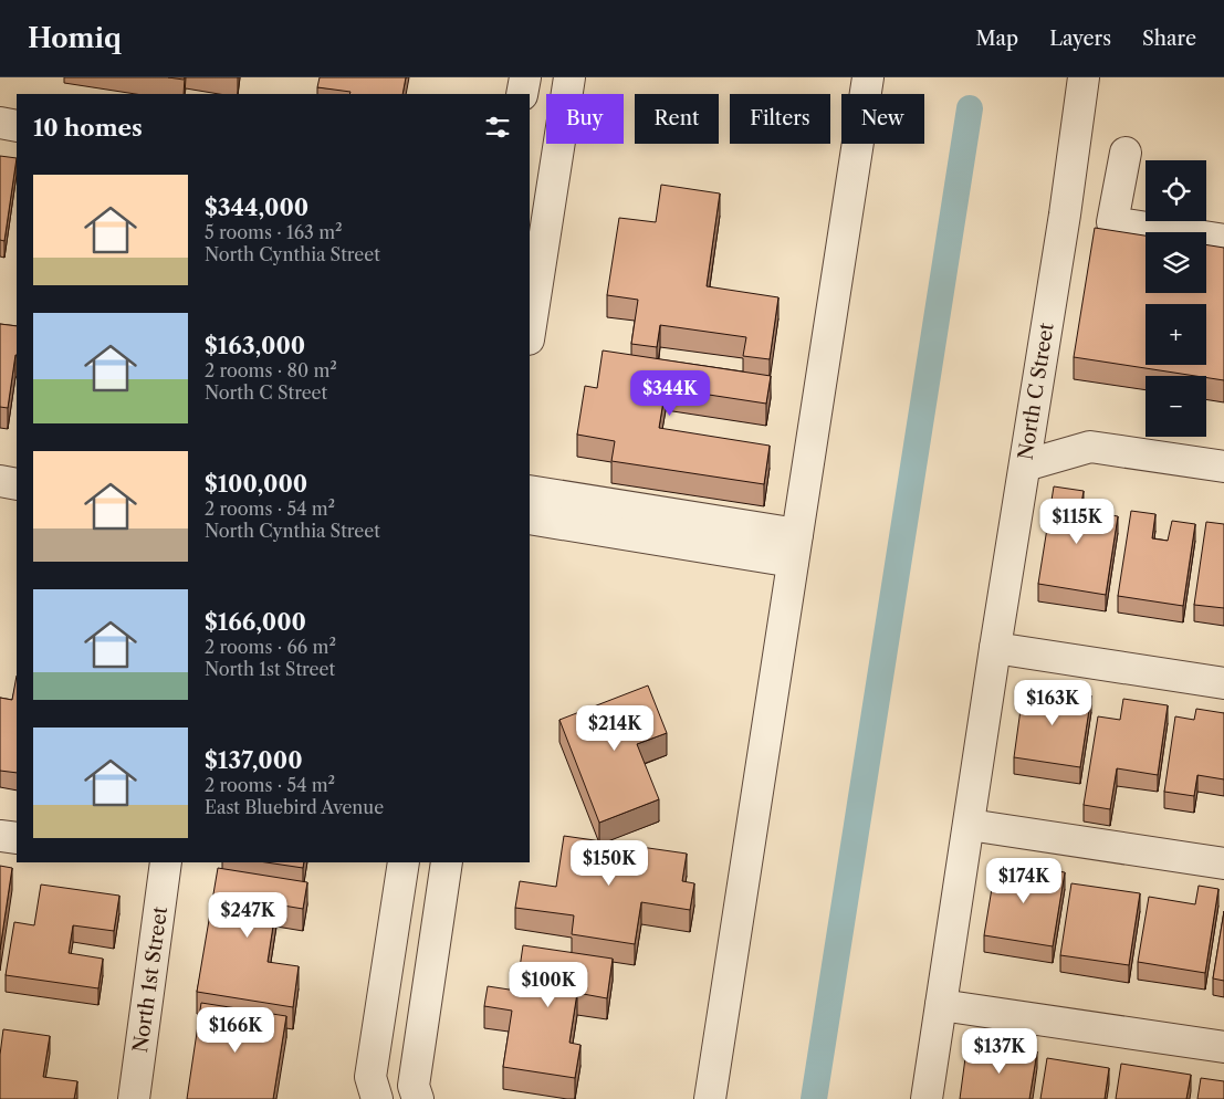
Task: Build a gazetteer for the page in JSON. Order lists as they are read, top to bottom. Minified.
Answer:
{"streets":{"street":["North C Street","North 1st Street"]},"page":{"header":"Homiq","nav":["Map","Layers","Share"],"chip":["Buy","Rent","Filters","New"],"heading":"10 homes","map_buttons":["+","−"],"list":[{"name":"$344,000","note":"5 rooms · 163 m² · North Cynthia Street"},{"name":"$163,000","note":"2 rooms · 80 m² · North C Street"},{"name":"$100,000","note":"2 rooms · 54 m² · North Cynthia Street"},{"name":"$166,000","note":"2 rooms · 66 m² · North 1st Street"},{"name":"$137,000","note":"2 rooms · 54 m² · East Bluebird Avenue"}],"price":["$344K","$115K","$163K","$214K","$150K","$174K","$247K","$100K","$166K","$137K"]}}
